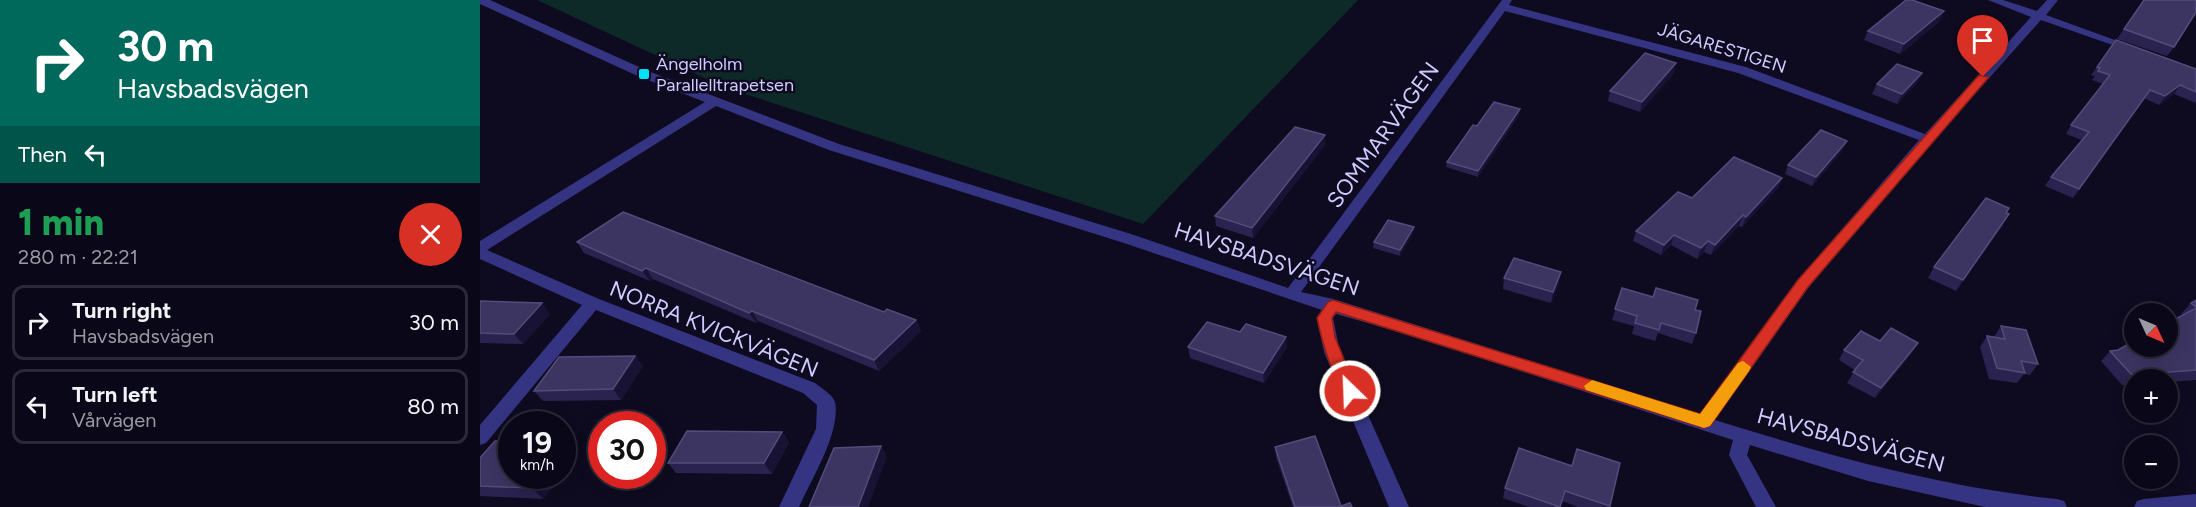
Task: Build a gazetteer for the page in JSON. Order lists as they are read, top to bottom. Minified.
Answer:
{"streets":{"street":["JÄGARESTIGEN","SOMMARVÄGEN","HAVSBADSVÄGEN","NORRA KVICKVÄGEN"]},"crossings":[["JÄGARESTIGEN","SOMMARVÄGEN"],["SOMMARVÄGEN","HAVSBADSVÄGEN"]],"places":{"transit":["Ängelholm Parallelltrapetsen"]},"north":"bottom right","page":{"turn":["30 m","Havsbadsvägen"],"then":"Then","heading":["1 min","280 m · 22:21"],"list":[{"name":"Turn right","note":"Havsbadsvägen","value":"30 m"},{"name":"Turn left","note":"Vårvägen","value":"80 m"}],"map_buttons":["+","−"],"speed":"19 km/h","limit":"30"}}
